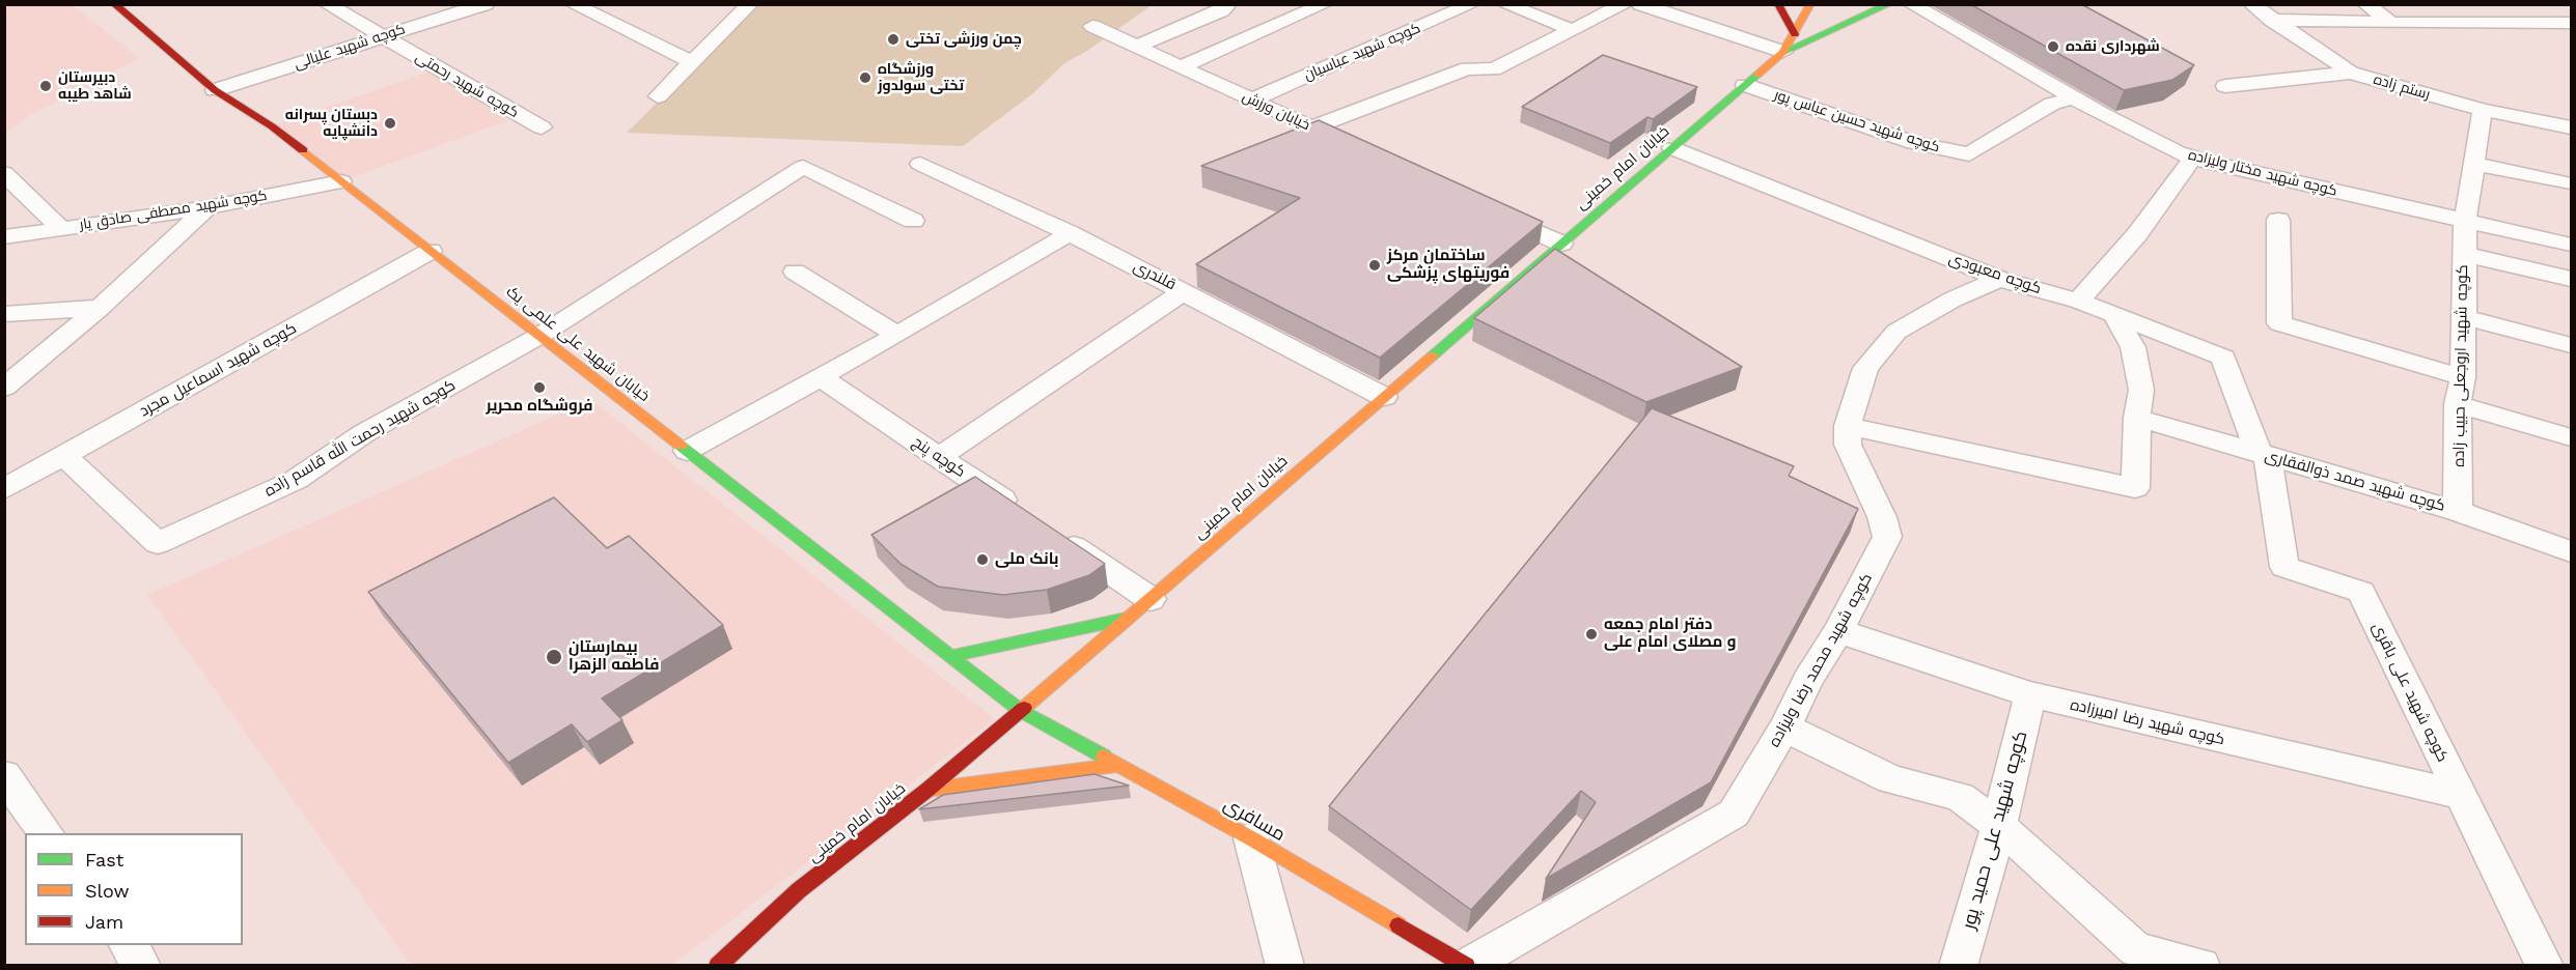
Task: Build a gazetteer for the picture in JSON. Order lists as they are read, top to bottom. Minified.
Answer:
{"streets":{"main road":["خیابان امام خمینی","خیابان شهید علی علمی یک","مسافری"],"street":["کوچه شهید علیالی","کوچه شهید عباسیان","کوچه شهید رحمتی","رستم زاده","خیابان ورزش","کوچه شهید حسین عباس پور","کوچه شهید مختار ولیزاده","کوچه شهید مصطفی صادق یار","کوچه معبودی","قلندری","کوچه شهید اروجعلی حبیب زاده","کوچه شهید اسماعیل مجرد","کوچه شهید رحمت الله قاسم زاده","کوچه پنج","کوچه شهید صمد ذوالفقاری","کوچه شهید محمد رضا ولیزاده","کوچه شهید علی باقری","کوچه شهید رضا امیرزاده","کوچه شهید علی حمید پور"]},"crossings":[["کوچه شهید علیالی","کوچه شهید رحمتی"],["کوچه شهید علیالی","خیابان شهید علی علمی یک"],["کوچه شهید عباسیان","خیابان ورزش"],["رستم زاده","کوچه شهید اروجعلی حبیب زاده"],["کوچه شهید حسین عباس پور","خیابان امام خمینی"],["کوچه شهید حسین عباس پور","کوچه شهید مختار ولیزاده"],["خیابان امام خمینی","کوچه معبودی"],["خیابان امام خمینی","قلندری"],["خیابان امام خمینی","خیابان شهید علی علمی یک"],["خیابان امام خمینی","مسافری"],["کوچه شهید مختار ولیزاده","کوچه شهید اروجعلی حبیب زاده"],["کوچه شهید مصطفی صادق یار","خیابان شهید علی علمی یک"],["کوچه معبودی","کوچه شهید صمد ذوالفقاری"],["کوچه معبودی","کوچه شهید محمد رضا ولیزاده"],["کوچه معبودی","کوچه شهید علی باقری"],["خیابان شهید علی علمی یک","کوچه شهید اسماعیل مجرد"],["خیابان شهید علی علمی یک","کوچه شهید رحمت الله قاسم زاده"],["خیابان شهید علی علمی یک","مسافری"],["کوچه شهید اروجعلی حبیب زاده","کوچه شهید صمد ذوالفقاری"],["کوچه شهید اسماعیل مجرد","کوچه شهید رحمت الله قاسم زاده"],["کوچه شهید صمد ذوالفقاری","کوچه شهید علی باقری"],["کوچه شهید محمد رضا ولیزاده","کوچه شهید رضا امیرزاده"],["کوچه شهید محمد رضا ولیزاده","مسافری"],["کوچه شهید علی باقری","کوچه شهید رضا امیرزاده"],["کوچه شهید رضا امیرزاده","کوچه شهید علی حمید پور"]],"places":["چمن ورزشی تختی","شهرداری نقده","ورزشگاه تختی سولدوز","دبیرستان شاهد طیبه","دبستان پسرانه دانشپایه","ساختمان مرکز فوریتهای پزشکی","فروشگاه محریر","بانک ملی","دفتر امام جمعه و مصلای امام علی","بیمارستان فاطمه الزهرا"],"legend":["Fast","Slow","Jam"]}
